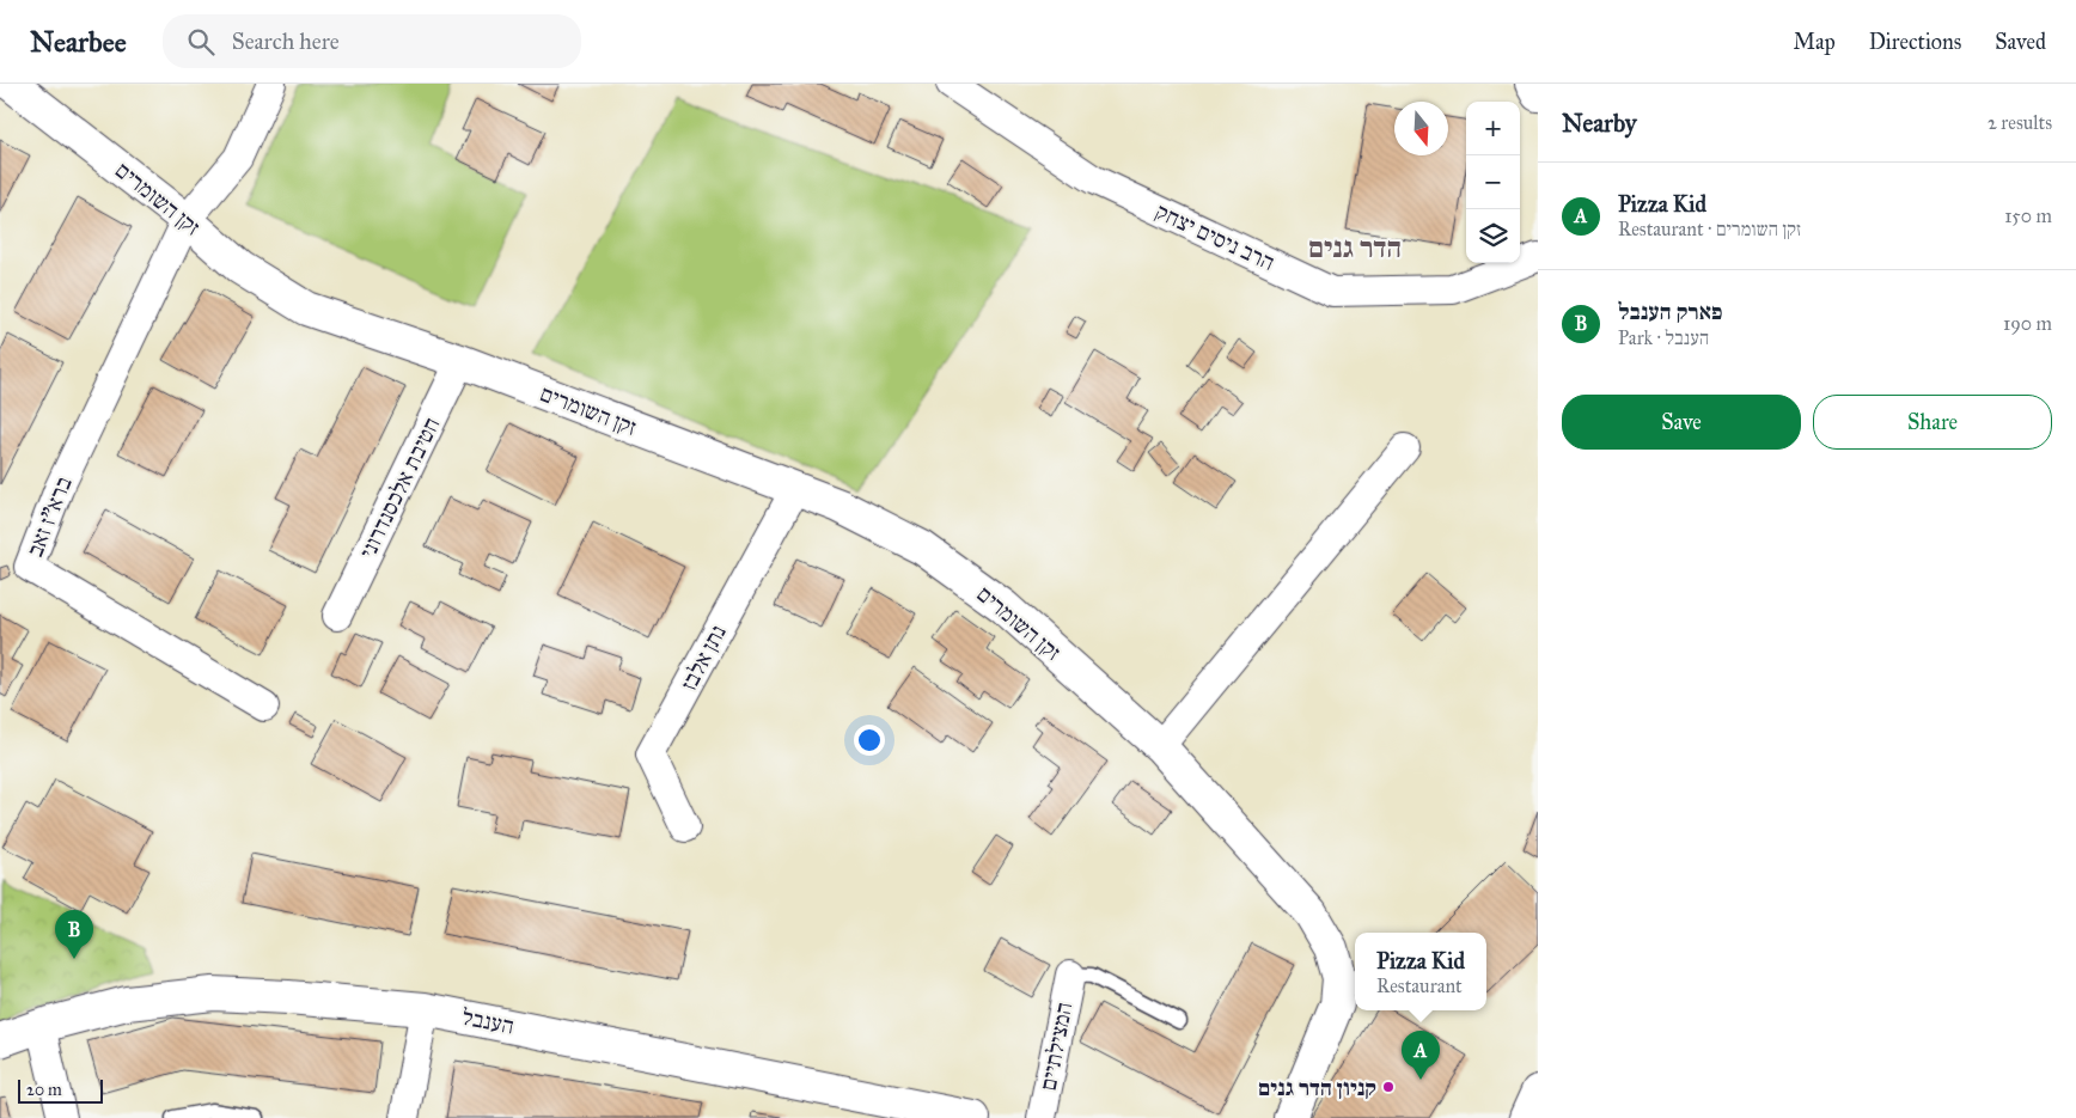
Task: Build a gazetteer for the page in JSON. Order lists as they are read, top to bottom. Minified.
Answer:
{"streets":{"street":["זקן השומרים","הרב ניסים יצחק","חטיבת אלכסנדרוני","ברא\"ז זאב","נתן אלבז","הענבל","המצילתיים"]},"crossings":[["זקן השומרים","חטיבת אלכסנדרוני"],["זקן השומרים","ברא\"ז זאב"],["זקן השומרים","נתן אלבז"]],"districts":["הדר גנים"],"places":["קניון הדר גנים"],"scale_bar":"20 m","north":"bottom","page":{"header":"Nearbee","search":"Search here","nav":["Map","Directions","Saved"],"heading":["Nearby","2 results"],"map_buttons":["+","−"],"list":[{"mark":"A","name":"Pizza Kid","note":"Restaurant · זקן השומרים","value":"150 m"},{"mark":"B","name":"פארק הענבל","note":"Park · הענבל","value":"190 m"}],"buttons":["Save","Share"],"pins":["B","A"],"popup":["Pizza Kid","Restaurant"],"scale":"20 m"}}
